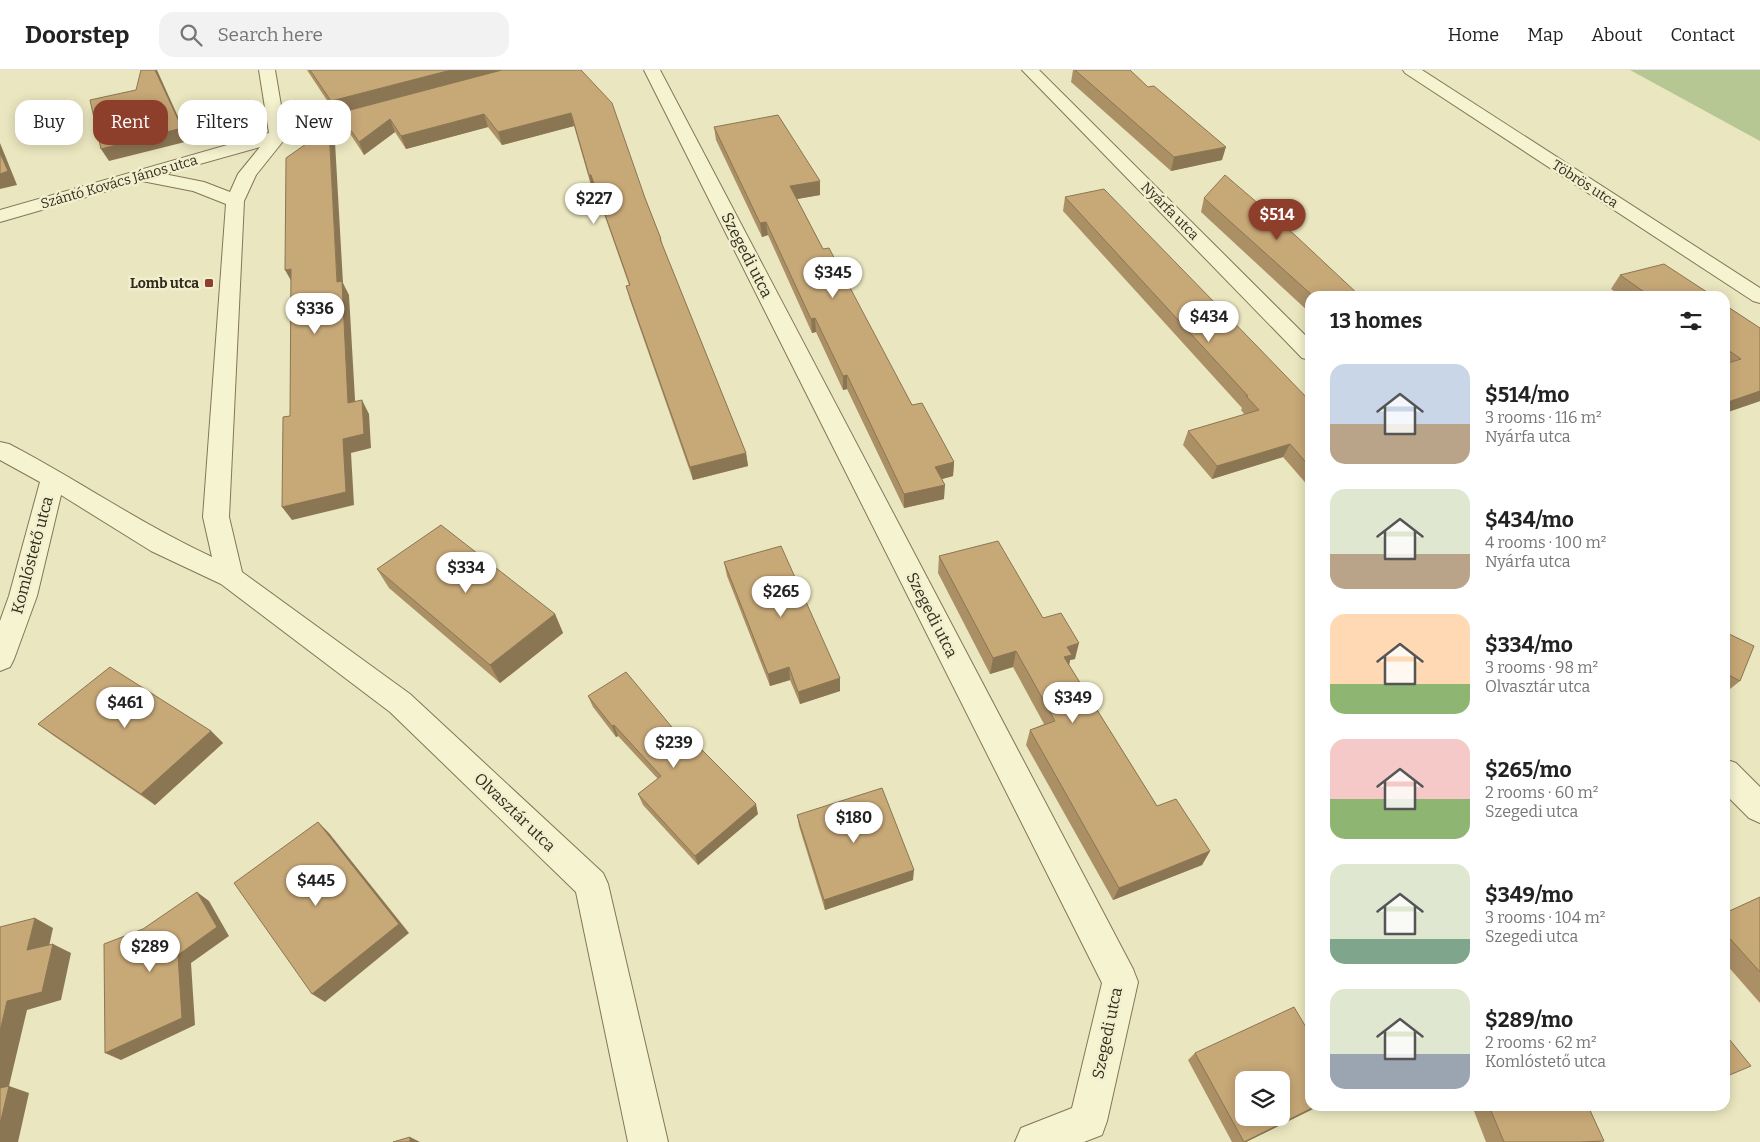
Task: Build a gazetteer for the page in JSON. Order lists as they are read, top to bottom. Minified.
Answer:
{"streets":{"street":["Szántó Kovács János utca","Töbrös utca","Nyárfa utca","Szegedi utca","Komlóstető utca","Olvasztár utca"]},"crossings":[["Komlóstető utca","Olvasztár utca"]],"places":{"transit":["Lomb utca"]},"page":{"header":"Doorstep","search":"Search here","nav":["Home","Map","About","Contact"],"chip":["Buy","Rent","Filters","New"],"price":["$227","$514","$345","$336","$434","$334","$265","$349","$461","$239","$180","$445","$289"],"heading":"13 homes","list":[{"name":"$514/mo","note":"3 rooms · 116 m² · Nyárfa utca"},{"name":"$434/mo","note":"4 rooms · 100 m² · Nyárfa utca"},{"name":"$334/mo","note":"3 rooms · 98 m² · Olvasztár utca"},{"name":"$265/mo","note":"2 rooms · 60 m² · Szegedi utca"},{"name":"$349/mo","note":"3 rooms · 104 m² · Szegedi utca"},{"name":"$289/mo","note":"2 rooms · 62 m² · Komlóstető utca"}]}}
